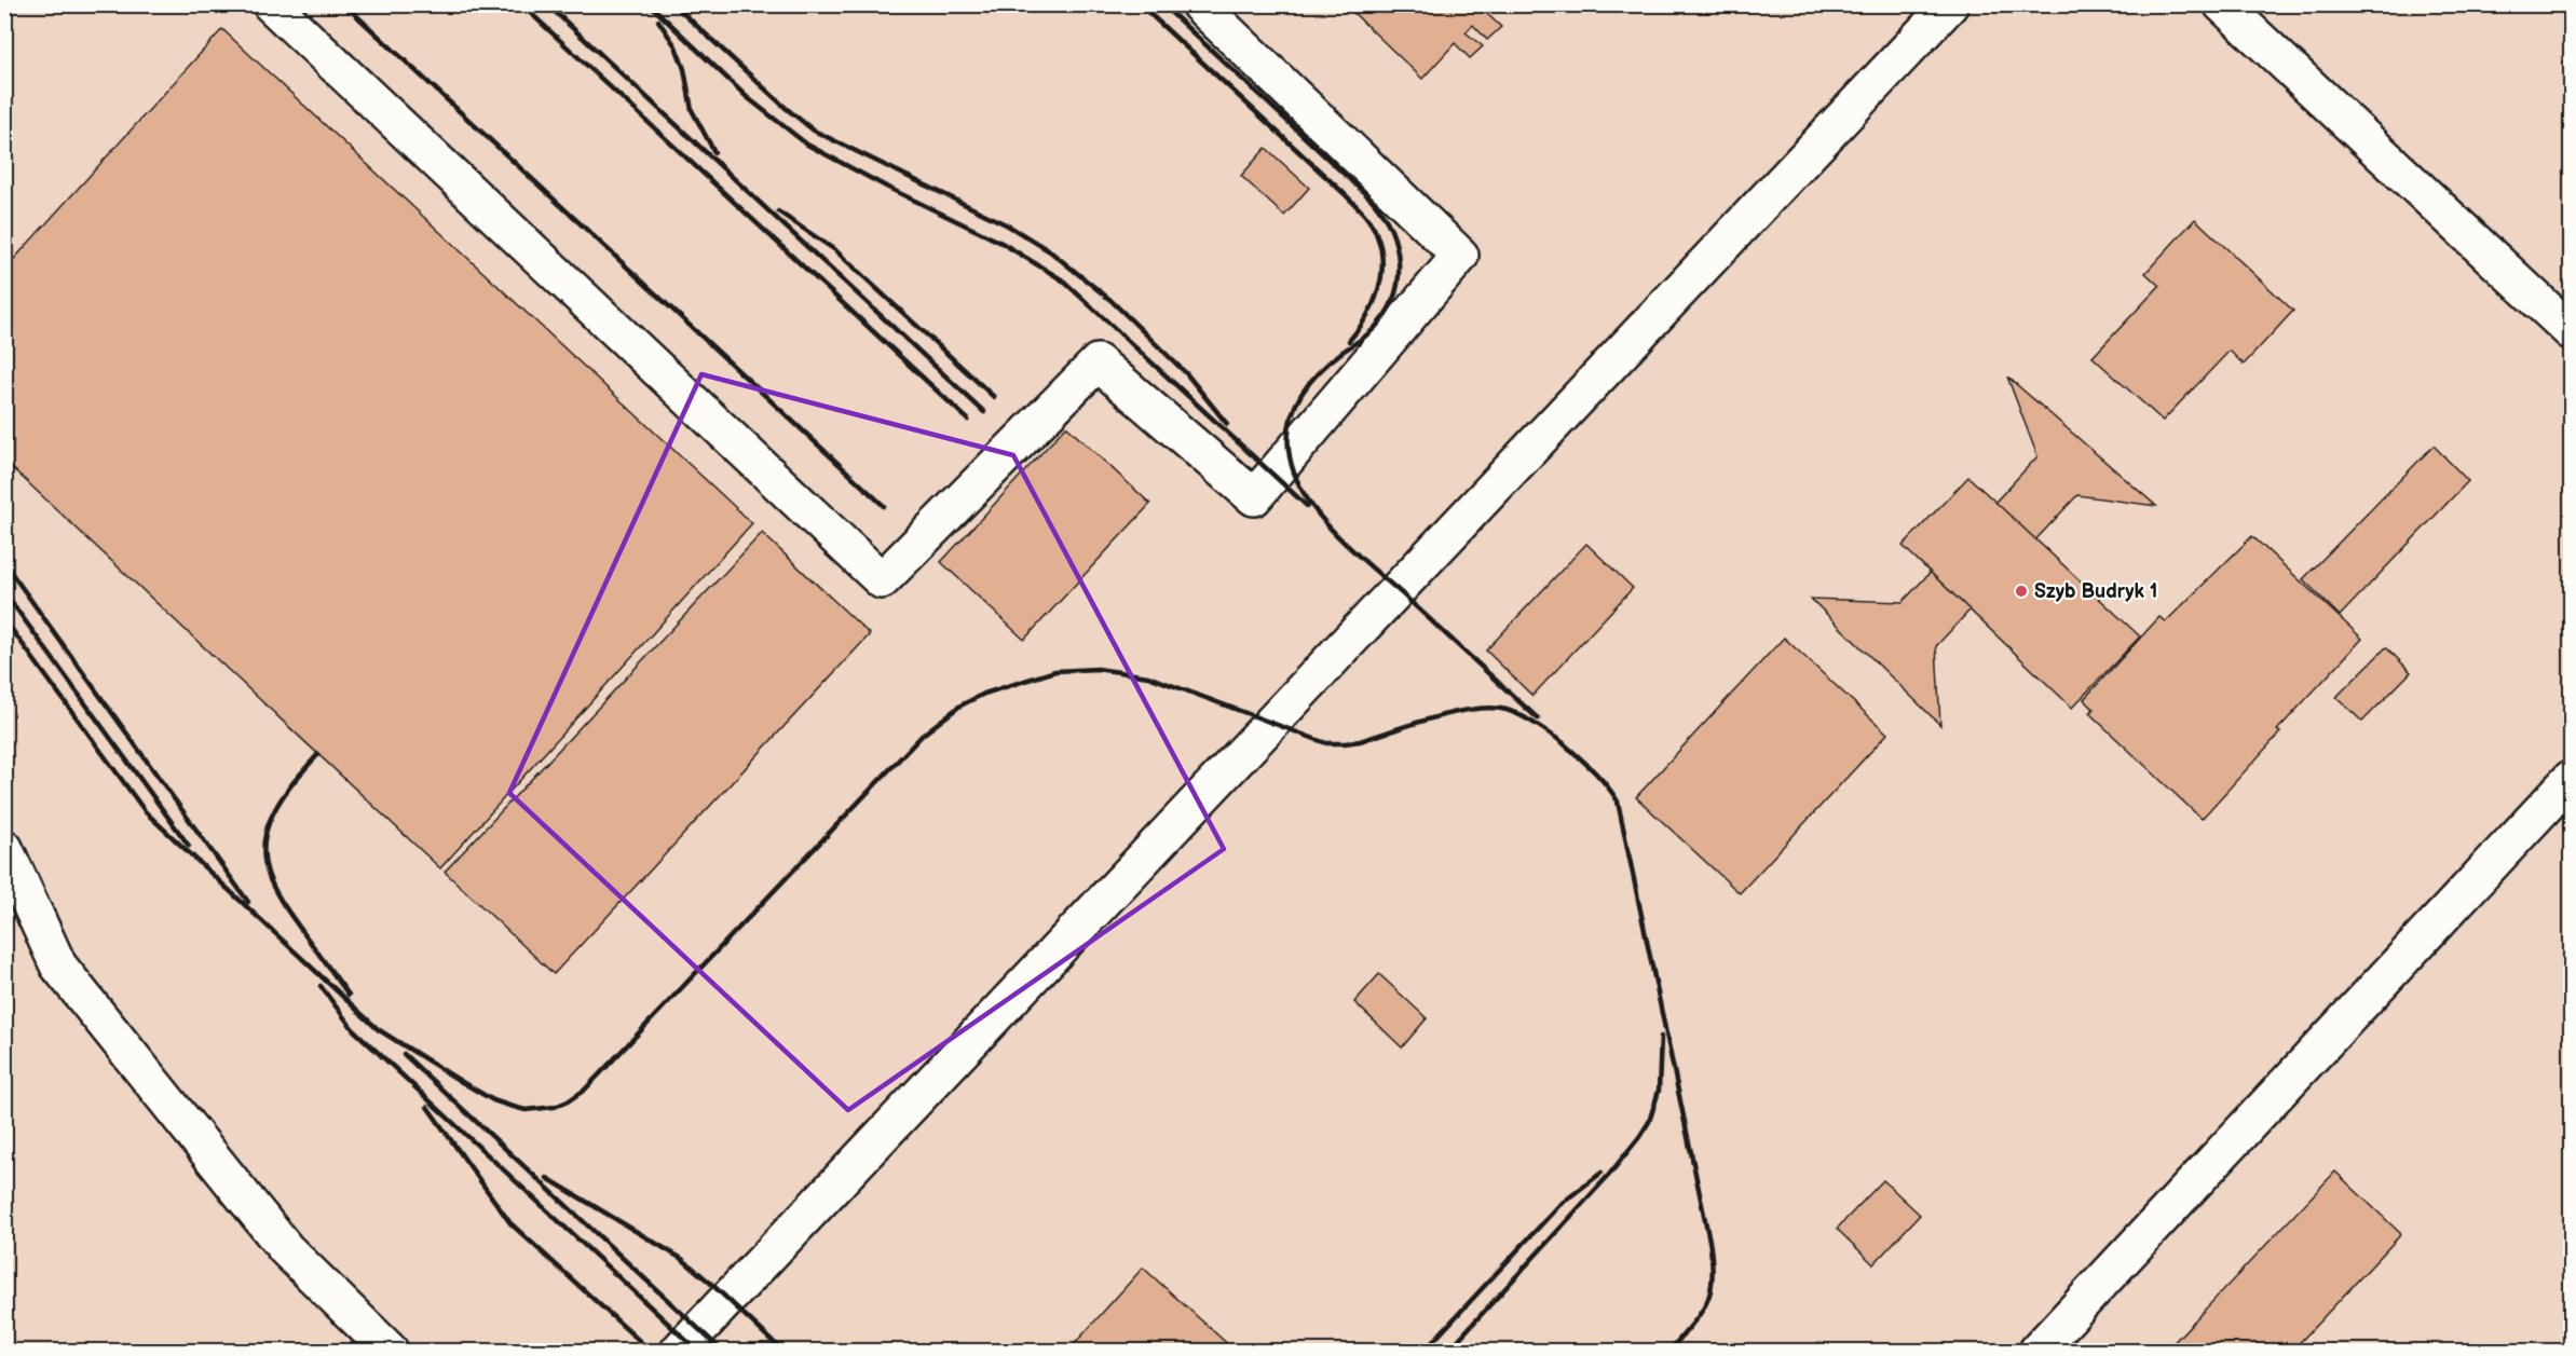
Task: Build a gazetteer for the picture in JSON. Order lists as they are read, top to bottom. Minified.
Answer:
{"places":["Szyb Budryk 1"]}
